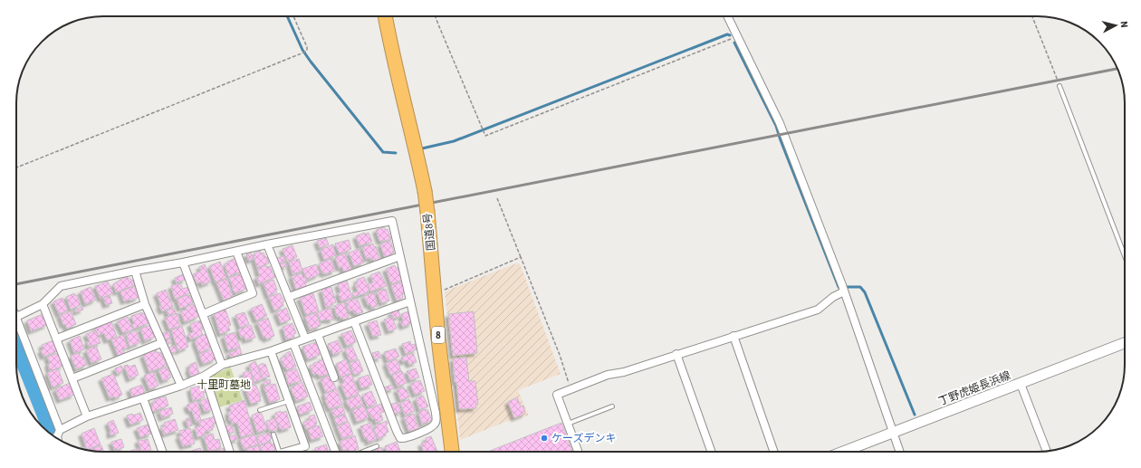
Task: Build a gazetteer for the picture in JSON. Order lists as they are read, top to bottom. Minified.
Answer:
{"streets":{"highway":["国道8号","8"],"main road":["丁野虎姫長浜線"]},"parks":["十里町墓地"],"places":["ケーズデンキ"],"north":"right"}
